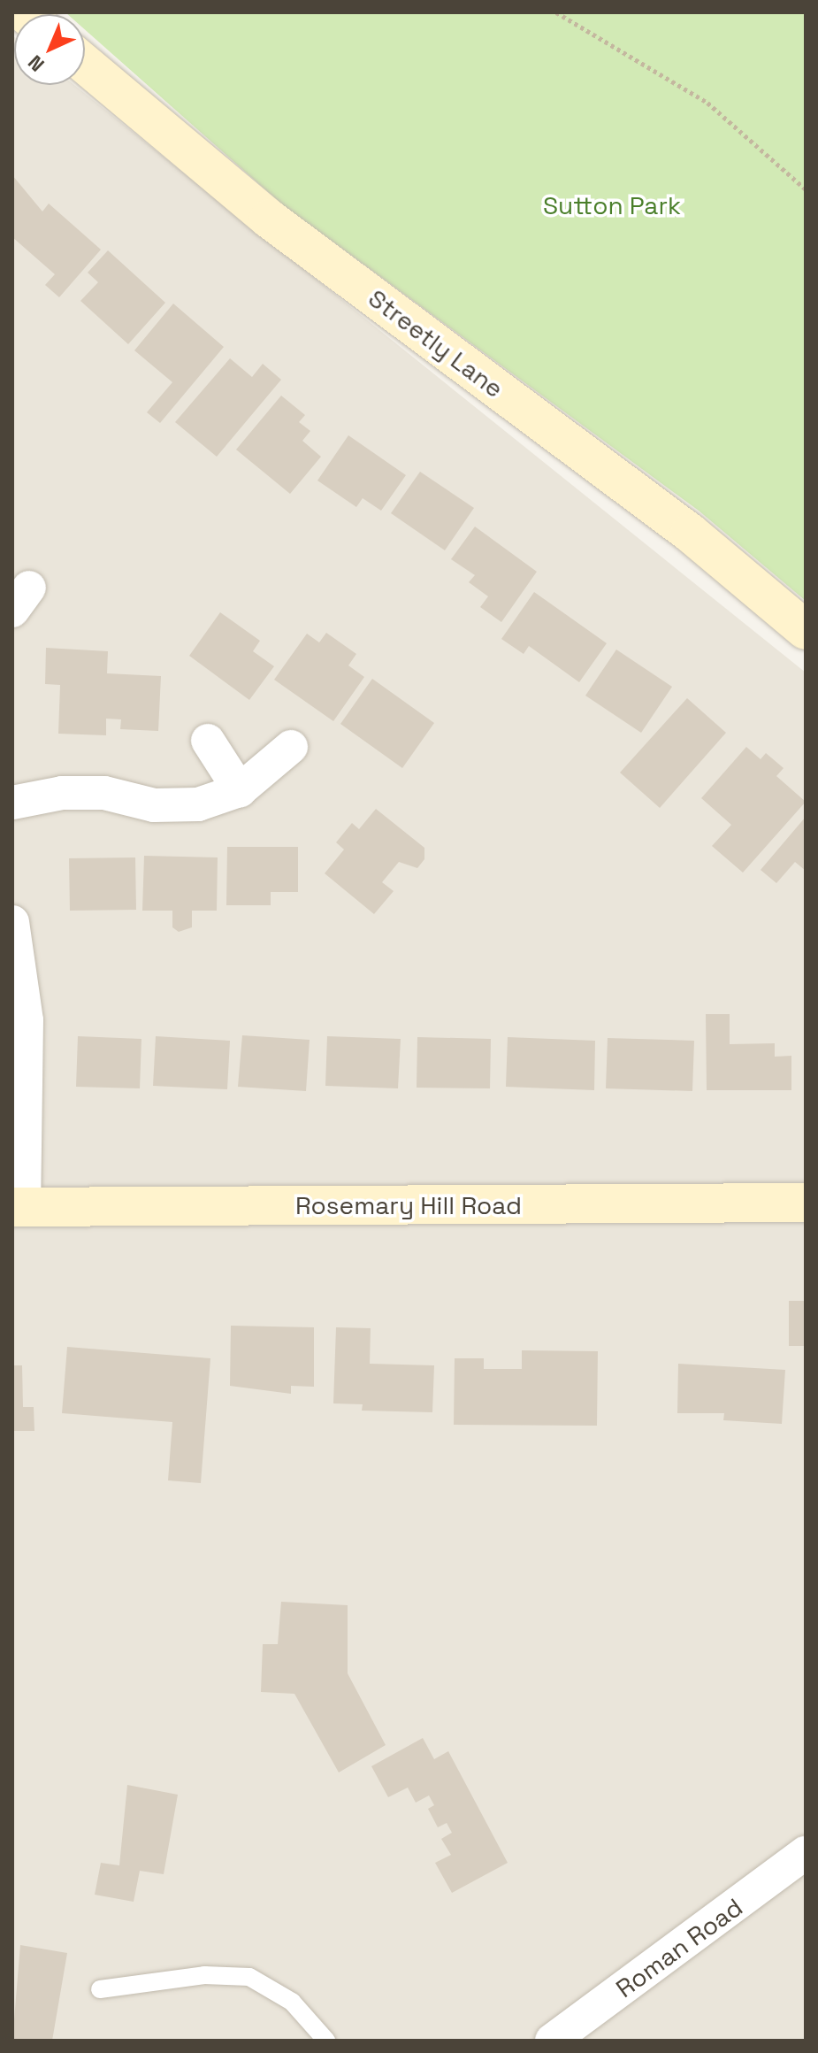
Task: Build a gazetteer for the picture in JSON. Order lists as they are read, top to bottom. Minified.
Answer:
{"streets":{"main road":["Streetly Lane","Rosemary Hill Road"],"street":["Roman Road"]},"parks":["Sutton Park"],"north":"bottom left"}
